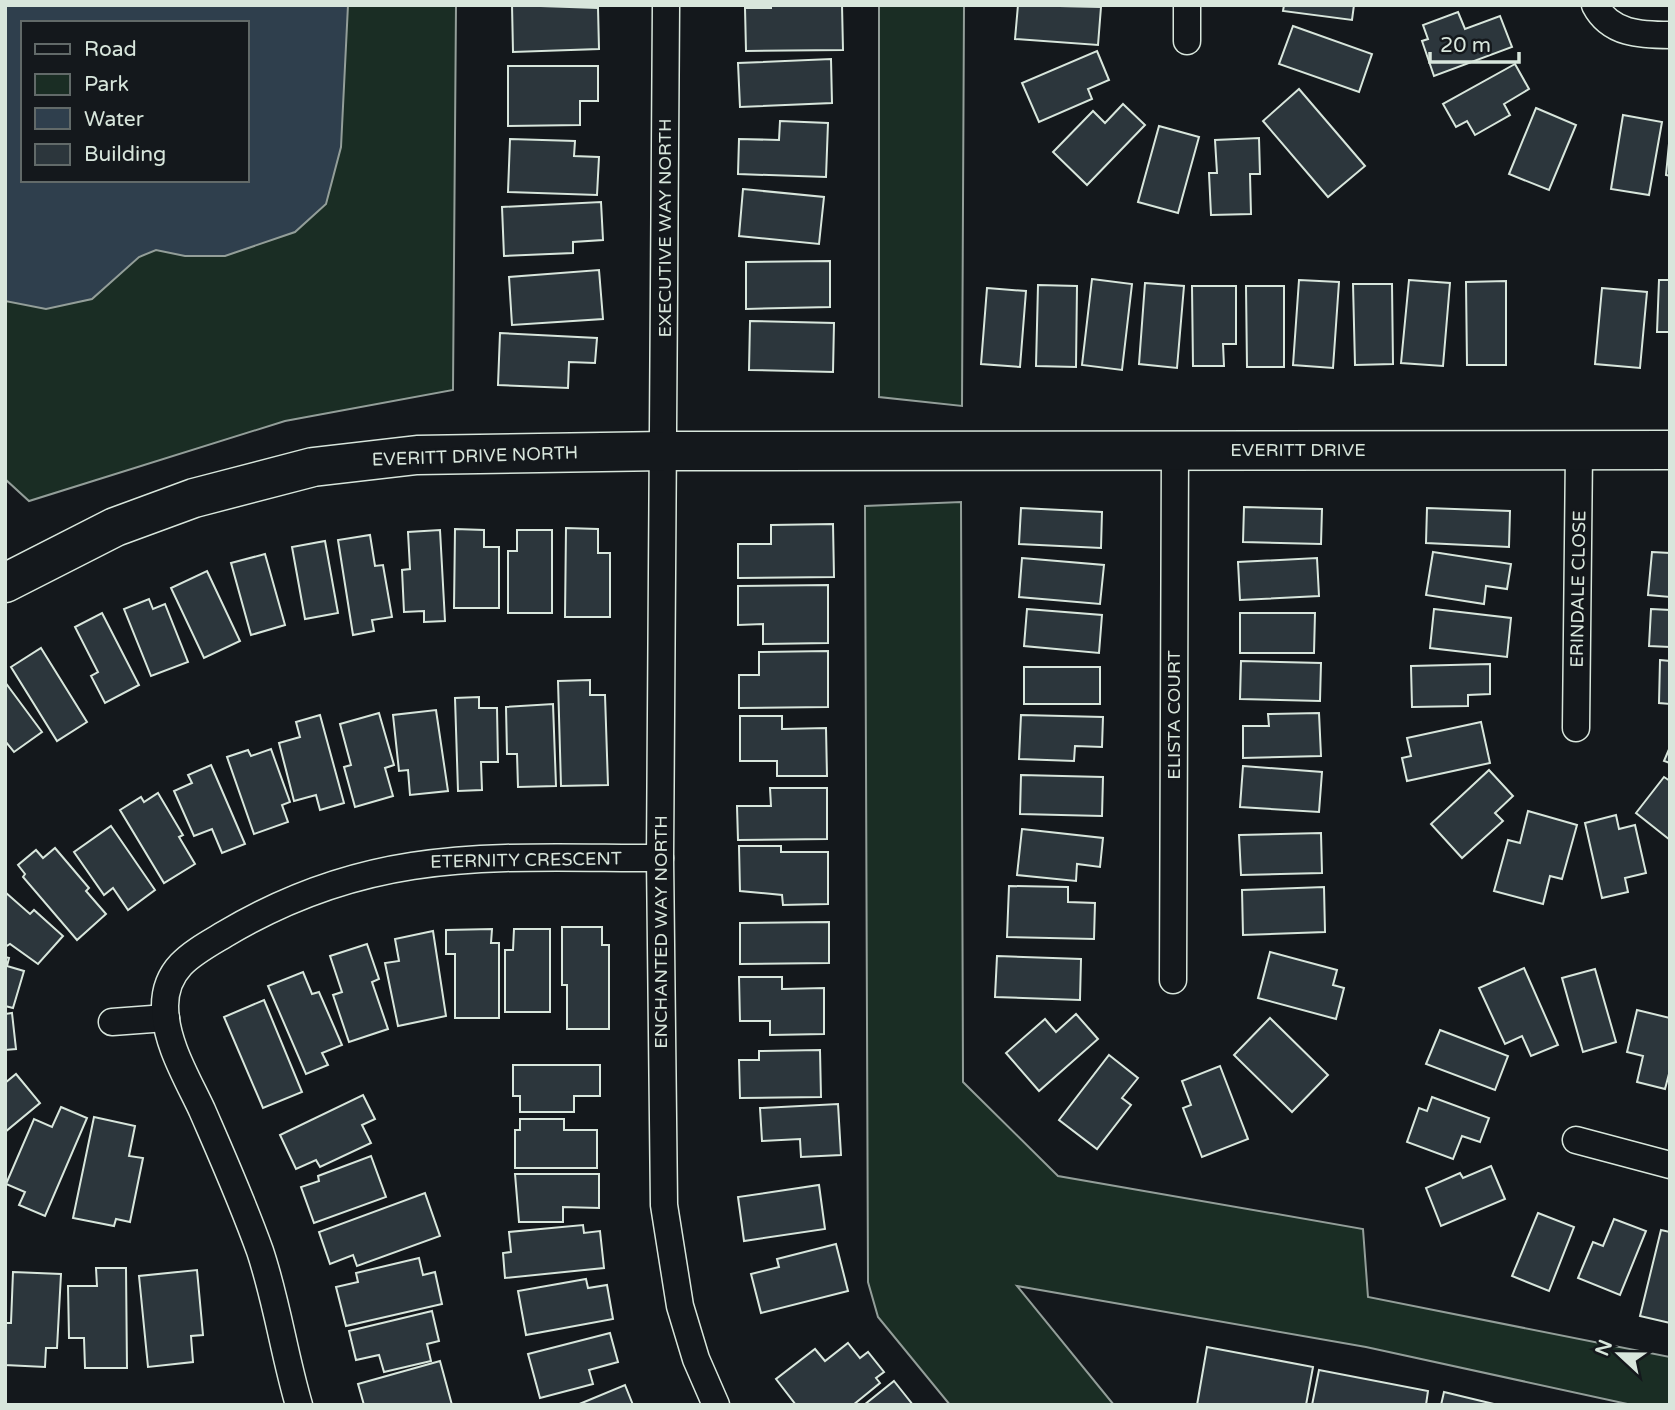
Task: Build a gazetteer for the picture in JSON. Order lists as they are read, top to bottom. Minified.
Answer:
{"streets":{"street":["EXECUTIVE WAY NORTH","EVERITT DRIVE","EVERITT DRIVE NORTH","ERINDALE CLOSE","ELISTA COURT","ETERNITY CRESCENT","ENCHANTED WAY NORTH"]},"crossings":[["EXECUTIVE WAY NORTH","EVERITT DRIVE NORTH"],["EXECUTIVE WAY NORTH","ENCHANTED WAY NORTH"],["EVERITT DRIVE","EVERITT DRIVE NORTH"],["EVERITT DRIVE","ERINDALE CLOSE"],["EVERITT DRIVE","ELISTA COURT"],["EVERITT DRIVE NORTH","ENCHANTED WAY NORTH"],["ETERNITY CRESCENT","ENCHANTED WAY NORTH"]],"legend":["Road","Park","Water","Building"],"scale_bar":"20 m","north":"left"}
